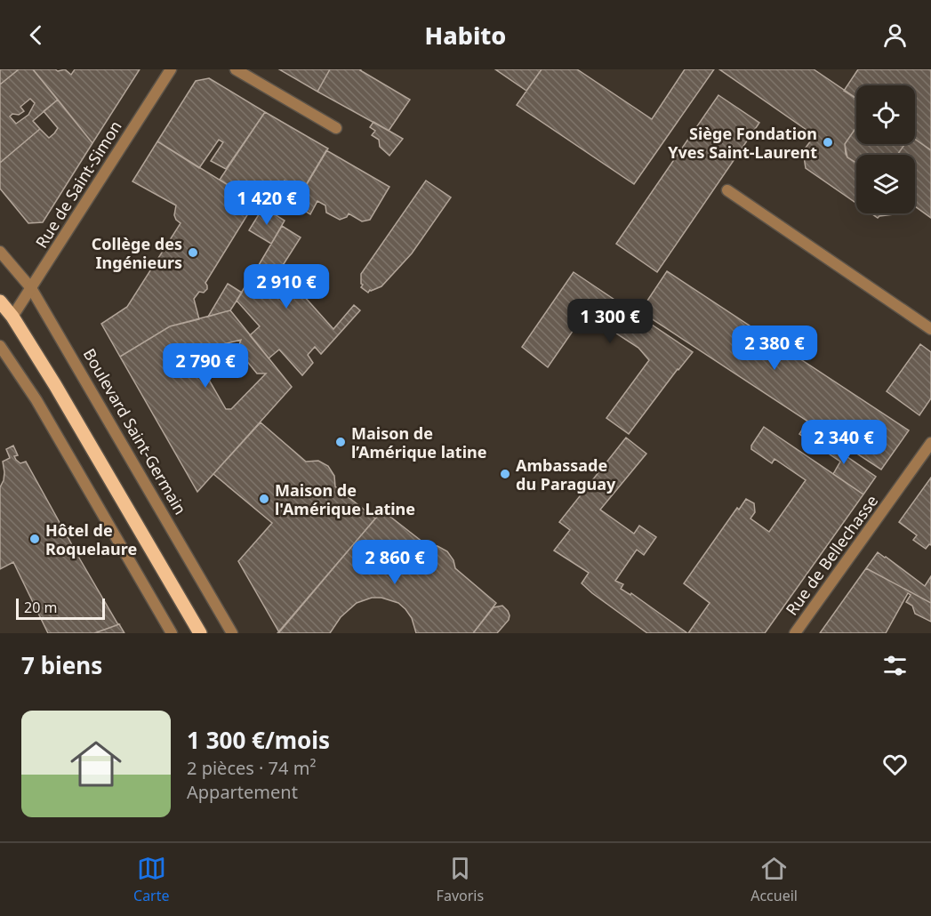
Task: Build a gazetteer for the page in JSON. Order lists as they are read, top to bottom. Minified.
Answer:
{"streets":{"street":["Rue de Saint-Simon","Boulevard Saint-Germain","Rue de Bellechasse"]},"crossings":[["Rue de Saint-Simon","Boulevard Saint-Germain"]],"places":["Siège Fondation Yves Saint-Laurent","Collège des Ingénieurs","Maison de l’Amérique latine","Ambassade du Paraguay","Maison de l'Amérique Latine","Hôtel de Roquelaure"],"scale_bar":"20 m","page":{"header":"Habito","price":["1 420 €","2 910 €","1 300 €","2 380 €","2 790 €","2 340 €","2 860 €"],"scale":"20 m","heading":"7 biens","list":[{"name":"1 300 €/mois","note":"2 pièces · 74 m² · Appartement"}],"tabs":["Carte","Favoris","Accueil"]}}
